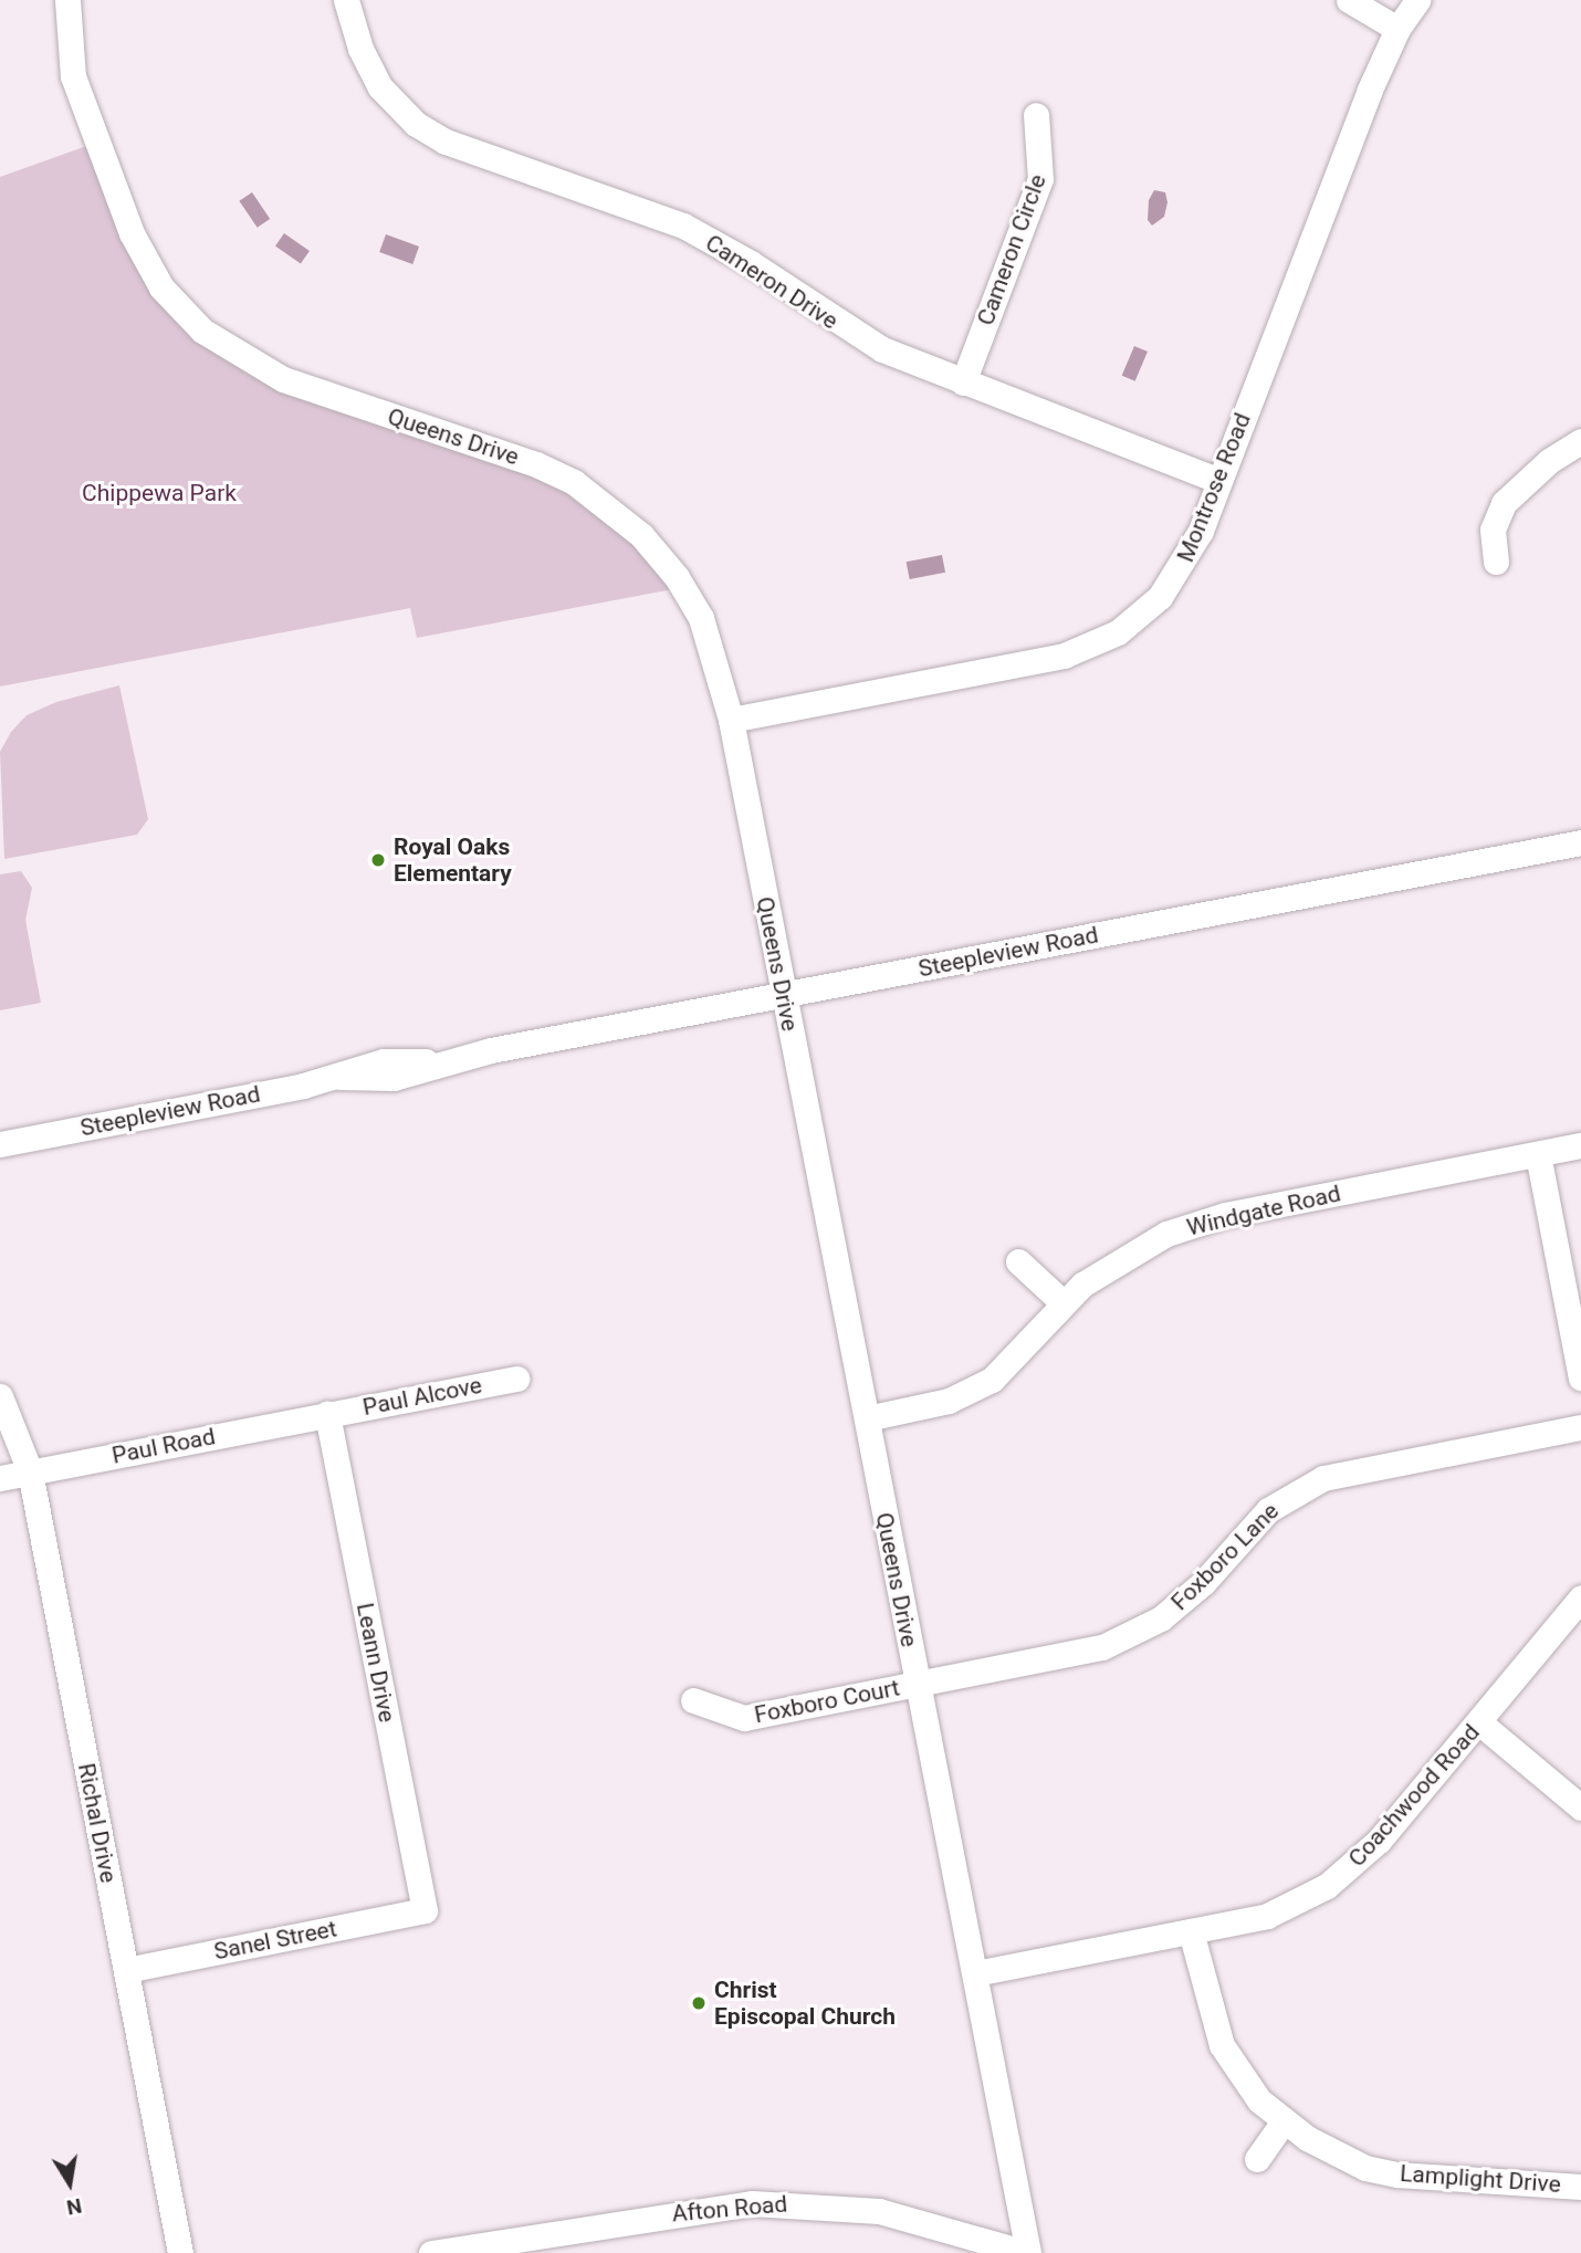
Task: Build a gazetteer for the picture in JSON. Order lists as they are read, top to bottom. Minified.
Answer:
{"streets":{"street":["Cameron Circle","Cameron Drive","Queens Drive","Montrose Road","Steepleview Road","Windgate Road","Paul Alcove","Paul Road","Foxboro Lane","Leann Drive","Foxboro Court","Coachwood Road","Richal Drive","Sanel Street","Lamplight Drive","Afton Road"]},"crossings":[["Cameron Circle","Cameron Drive"],["Cameron Drive","Montrose Road"],["Queens Drive","Montrose Road"],["Queens Drive","Steepleview Road"],["Queens Drive","Windgate Road"],["Queens Drive","Foxboro Lane"],["Queens Drive","Foxboro Court"],["Queens Drive","Coachwood Road"],["Queens Drive","Afton Road"],["Paul Alcove","Paul Road"],["Paul Alcove","Leann Drive"],["Paul Road","Leann Drive"],["Paul Road","Richal Drive"],["Foxboro Lane","Foxboro Court"],["Leann Drive","Sanel Street"],["Coachwood Road","Lamplight Drive"],["Richal Drive","Sanel Street"]],"parks":["Chippewa Park"],"places":["Royal Oaks Elementary","Christ Episcopal Church"],"north":"bottom"}
